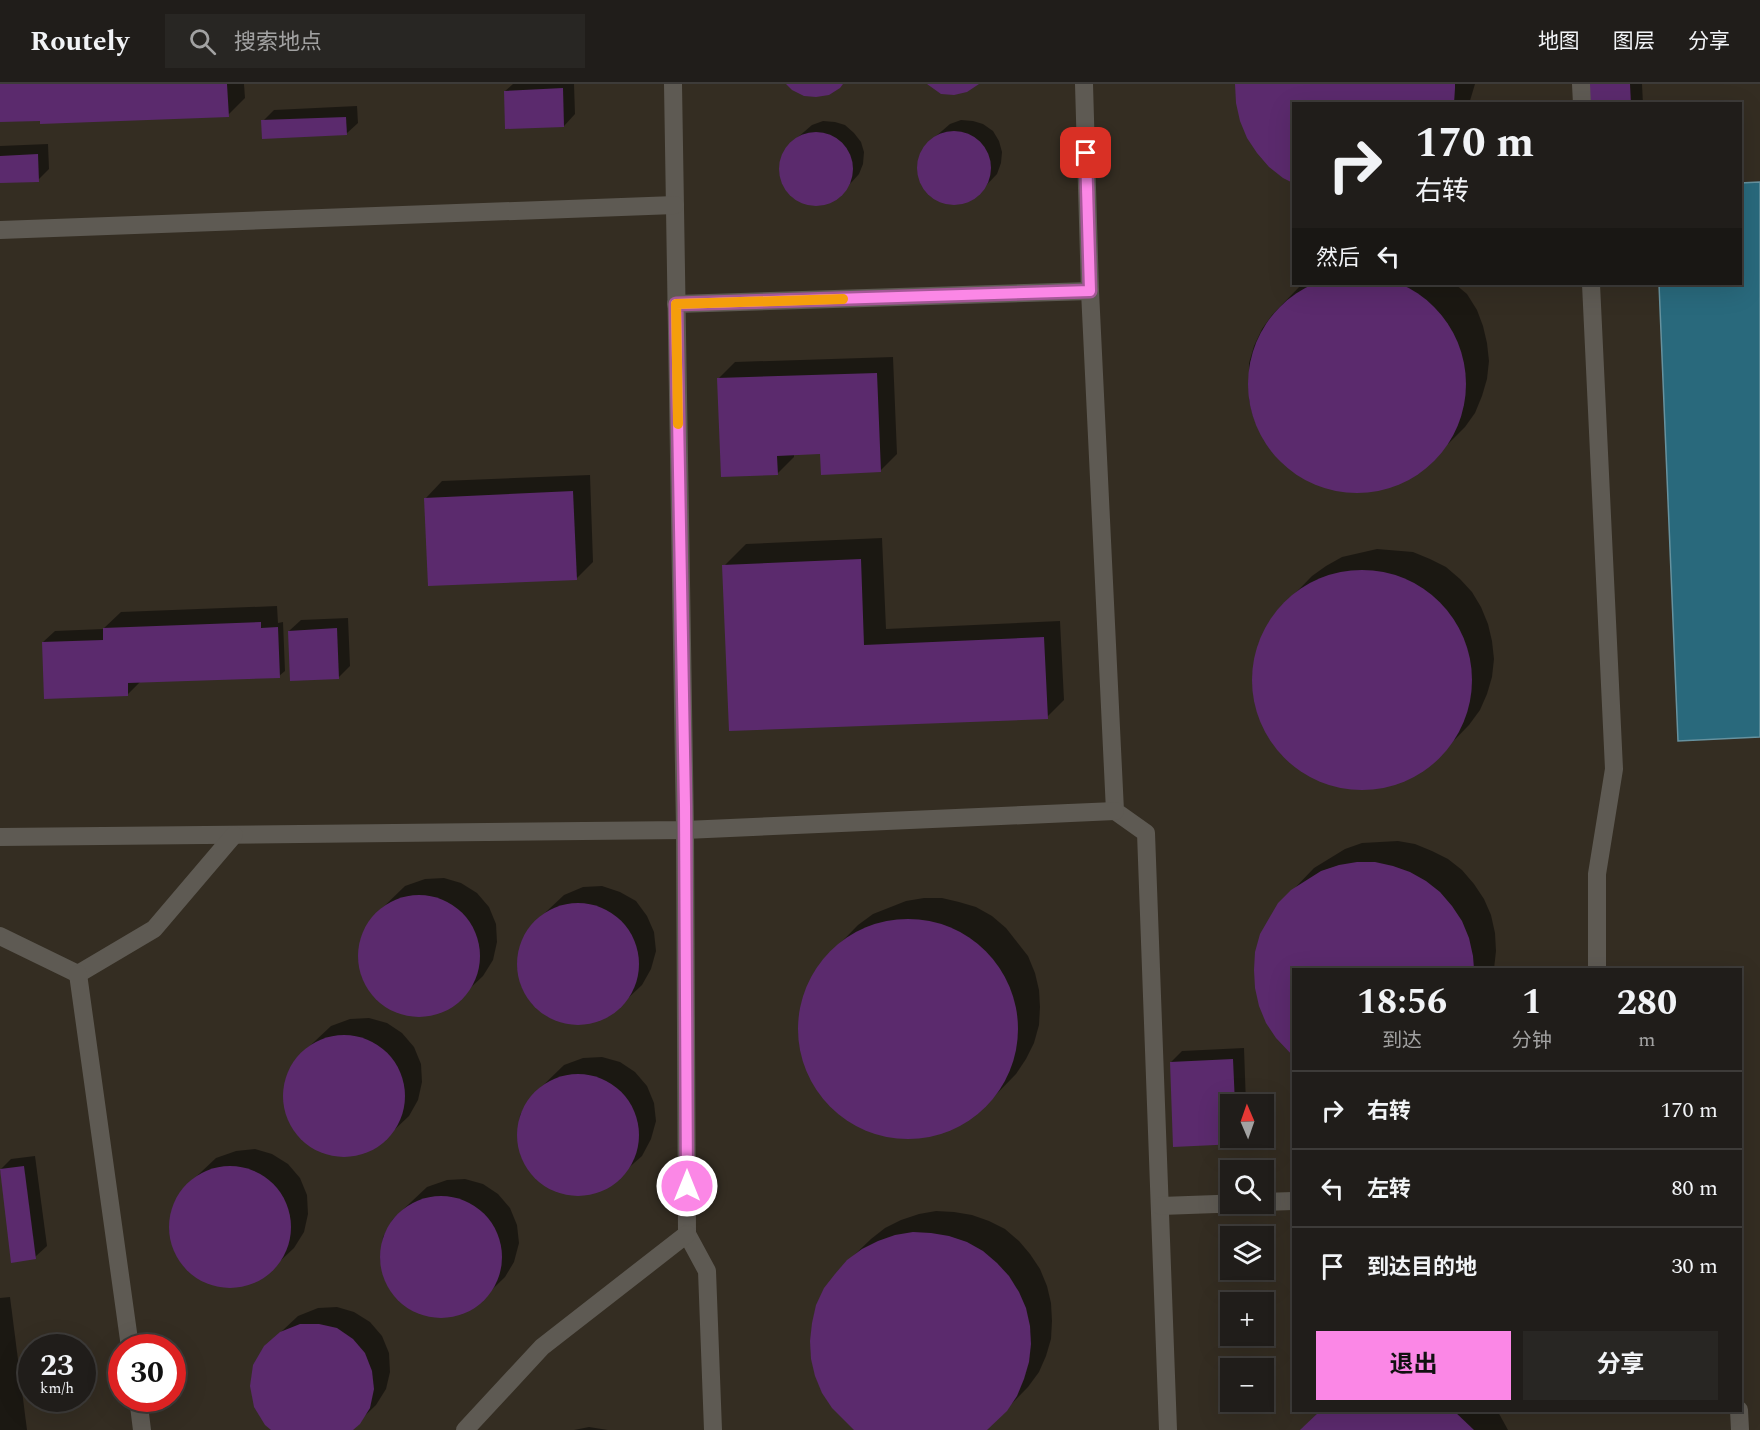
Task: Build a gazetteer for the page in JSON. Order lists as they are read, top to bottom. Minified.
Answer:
{"north":"top","page":{"header":"Routely","search":"搜索地点","nav":["地图","图层","分享"],"turn":["170 m","右转"],"then":"然后","eta":["18:56","到达","1","分钟","280","m"],"list":[{"name":"右转","value":"170 m"},{"name":"左转","value":"80 m"},{"name":"到达目的地","value":"30 m"}],"map_buttons":["+","−"],"buttons":["退出","分享"],"speed":"23 km/h","limit":"30"}}
